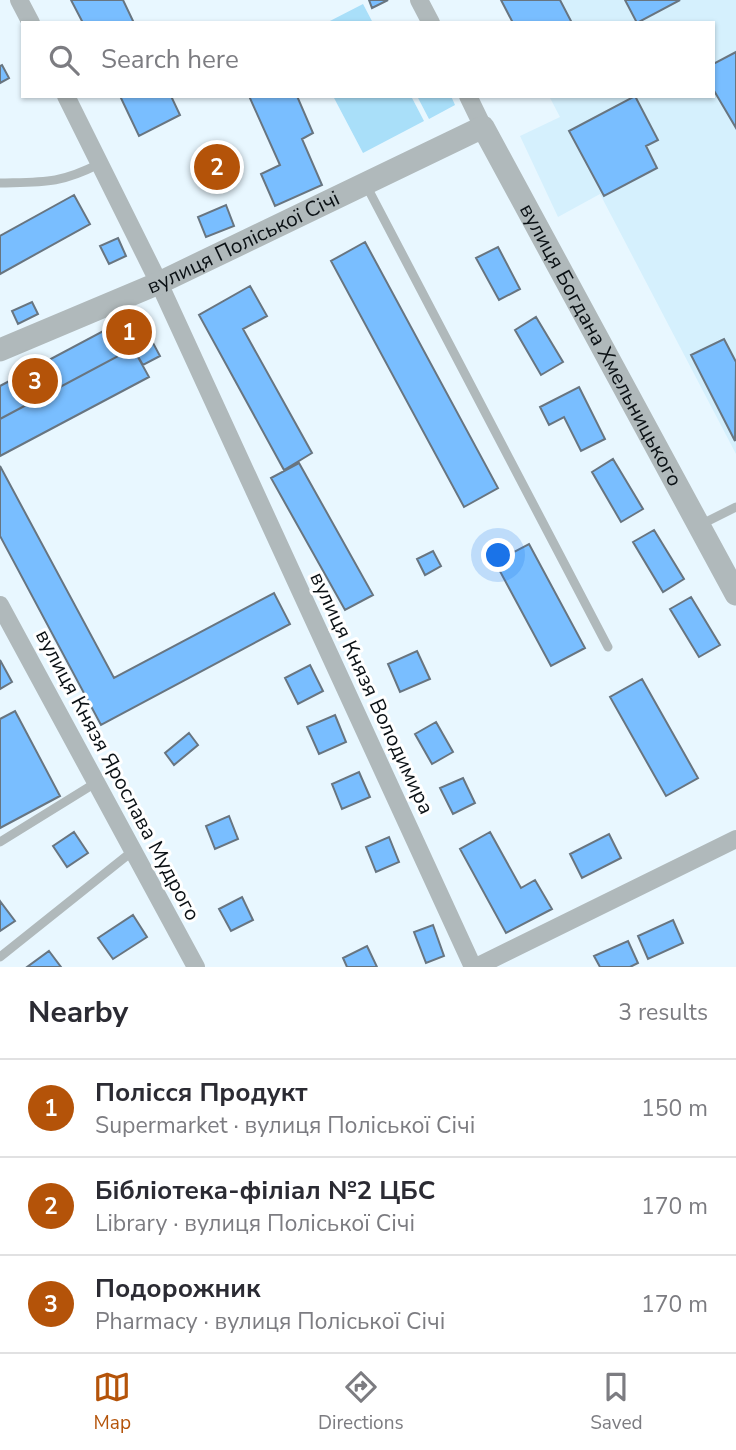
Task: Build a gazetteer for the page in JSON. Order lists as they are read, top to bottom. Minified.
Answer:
{"streets":{"street":["вулиця Поліської Січі","вулиця Богдана Хмельницького","вулиця Князя Володимира","вулиця Князя Ярослава Мудрого"]},"crossings":[["вулиця Поліської Січі","вулиця Богдана Хмельницького"],["вулиця Поліської Січі","вулиця Князя Володимира"]],"page":{"search":"Search here","pins":["2","1","3"],"heading":["Nearby","3 results"],"list":[{"mark":"1","name":"Полісся Продукт","note":"Supermarket · вулиця Поліської Січі","value":"150 m"},{"mark":"2","name":"Бібліотека-філіал №2 ЦБС","note":"Library · вулиця Поліської Січі","value":"170 m"},{"mark":"3","name":"Подорожник","note":"Pharmacy · вулиця Поліської Січі","value":"170 m"}],"nav":["Map","Directions","Saved"]}}
